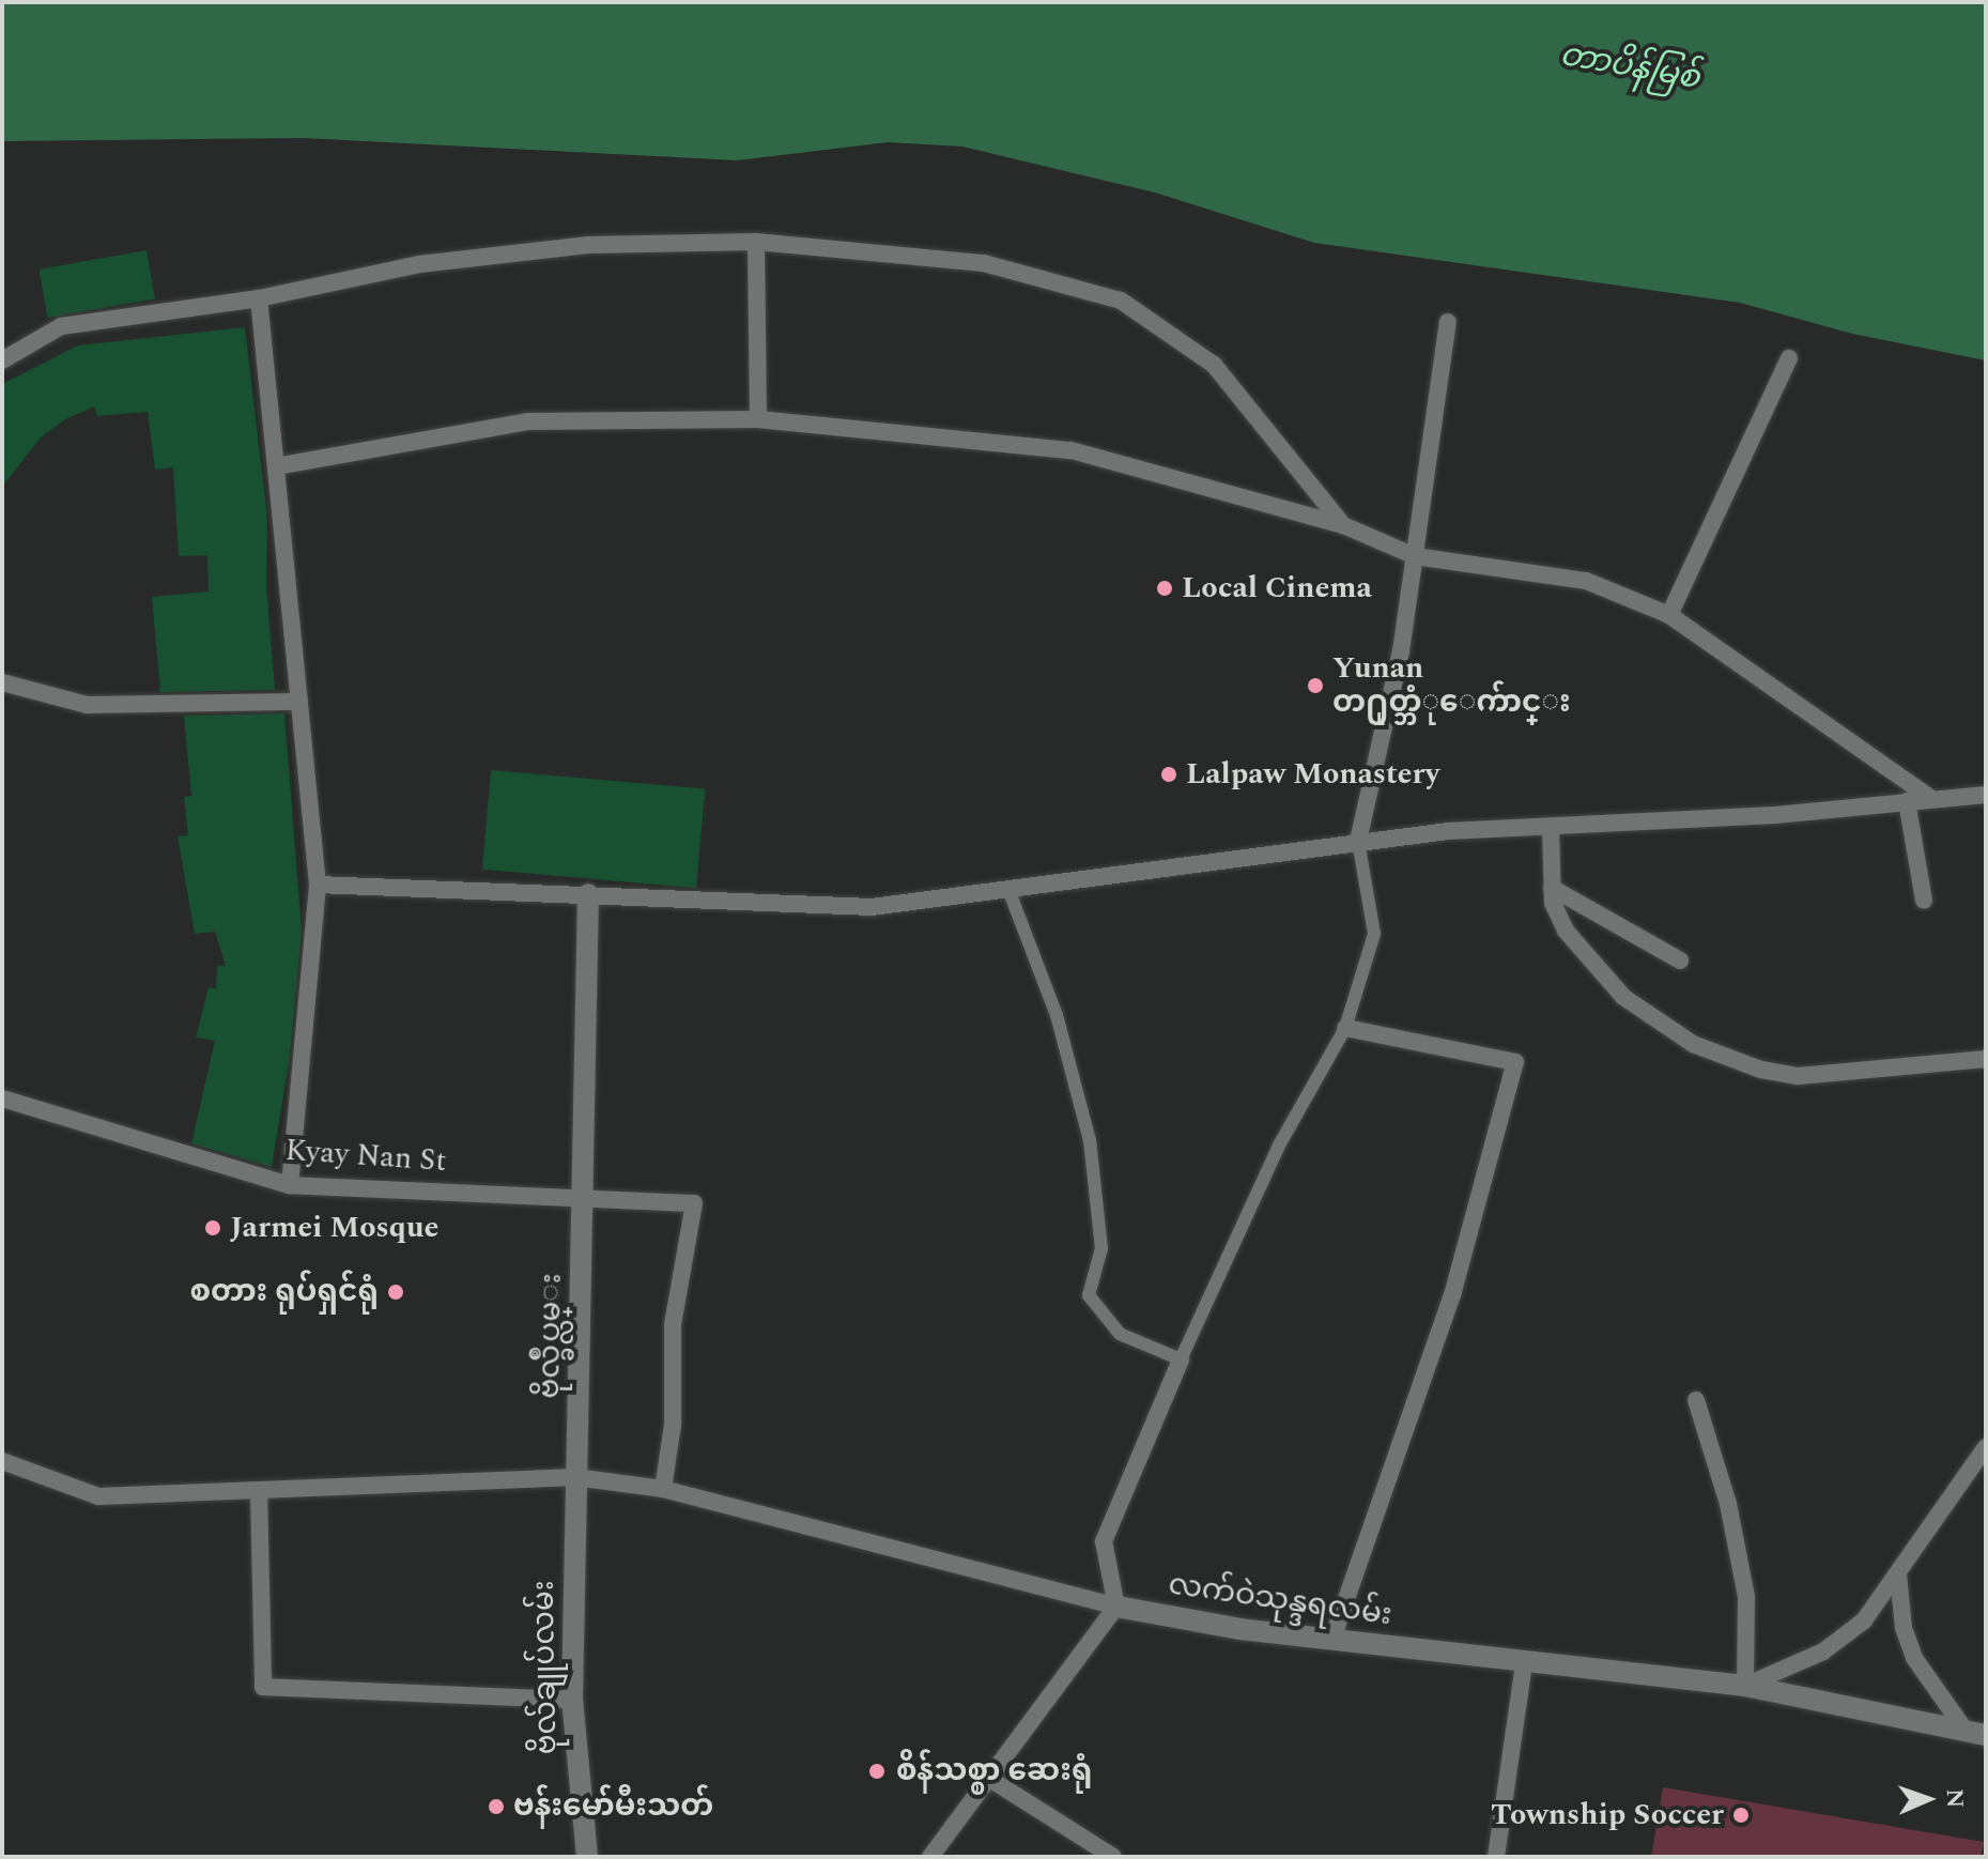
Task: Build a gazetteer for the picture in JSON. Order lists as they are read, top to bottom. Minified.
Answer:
{"streets":{"street":["Kyay Nan St","ဗိုလ္ခ်ဳပ္လမ္း","လက်ဝဲသုန္ဒရလမ်း","ဗိုလ်ချုပ်လမ်း"]},"crossings":[["Kyay Nan St","ဗိုလ္ခ်ဳပ္လမ္း"],["Kyay Nan St","လက်ဝဲသုန္ဒရလမ်း"],["ဗိုလ္ခ်ဳပ္လမ္း","လက်ဝဲသုန္ဒရလမ်း"],["ဗိုလ္ခ်ဳပ္လမ္း","ဗိုလ်ချုပ်လမ်း"],["လက်ဝဲသုန္ဒရလမ်း","ဗိုလ်ချုပ်လမ်း"]],"water":["တာပိန်မြစ်"],"places":["Local Cinema","Yunan တ႐ုတ္ဘံုေက်ာင္း","Lalpaw Monastery","Jarmei Mosque","စတား ရုပ်ရှင်ရုံ","စိန်သစ္စာ ဆေးရုံ","ဗန်းမော်မီးသတ်","Township Soccer"],"north":"right"}
